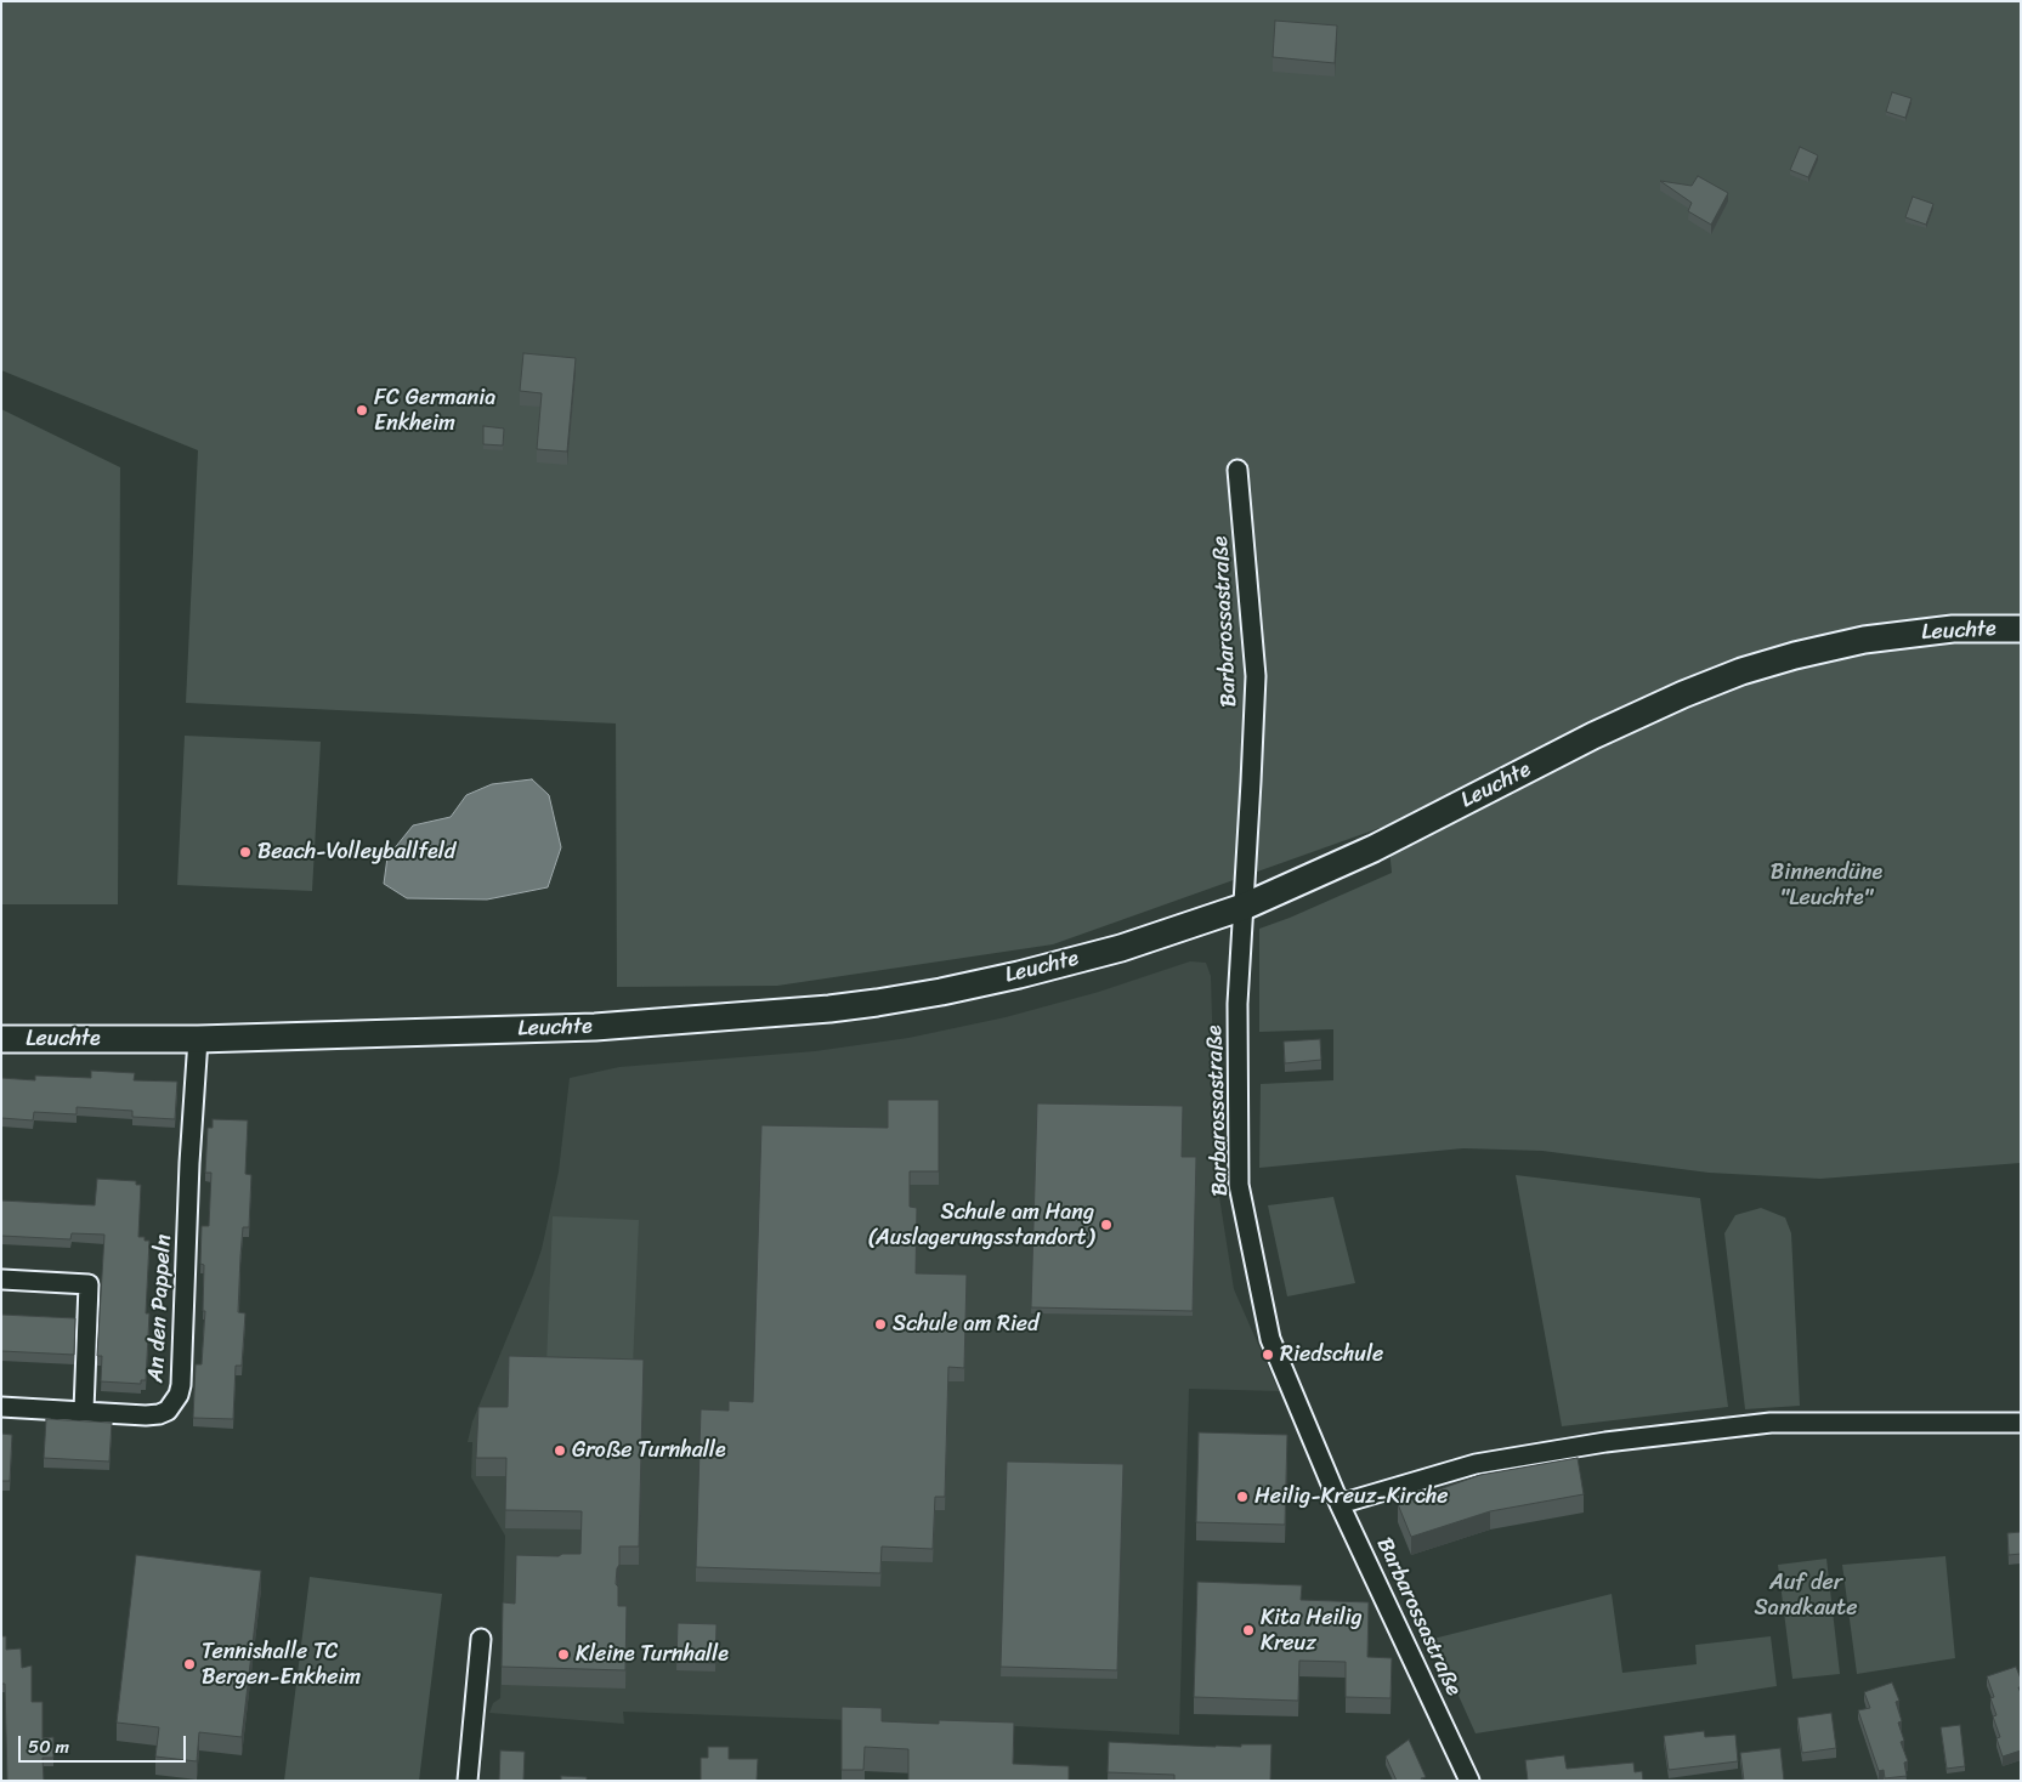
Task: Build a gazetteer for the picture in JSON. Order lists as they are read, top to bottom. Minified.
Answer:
{"streets":{"street":["Barbarossastraße","Leuchte","An den Pappeln"]},"crossings":[["Barbarossastraße","Leuchte"],["Leuchte","An den Pappeln"]],"parks":["Binnendüne \"Leuchte\"","Auf der Sandkaute"],"places":["FC Germania Enkheim","Beach-Volleyballfeld","Schule am Hang (Auslagerungsstandort)","Schule am Ried","Riedschule","Große Turnhalle","Heilig-Kreuz-Kirche","Kita Heilig Kreuz","Kleine Turnhalle","Tennishalle TC Bergen-Enkheim"],"scale_bar":"50 m"}
